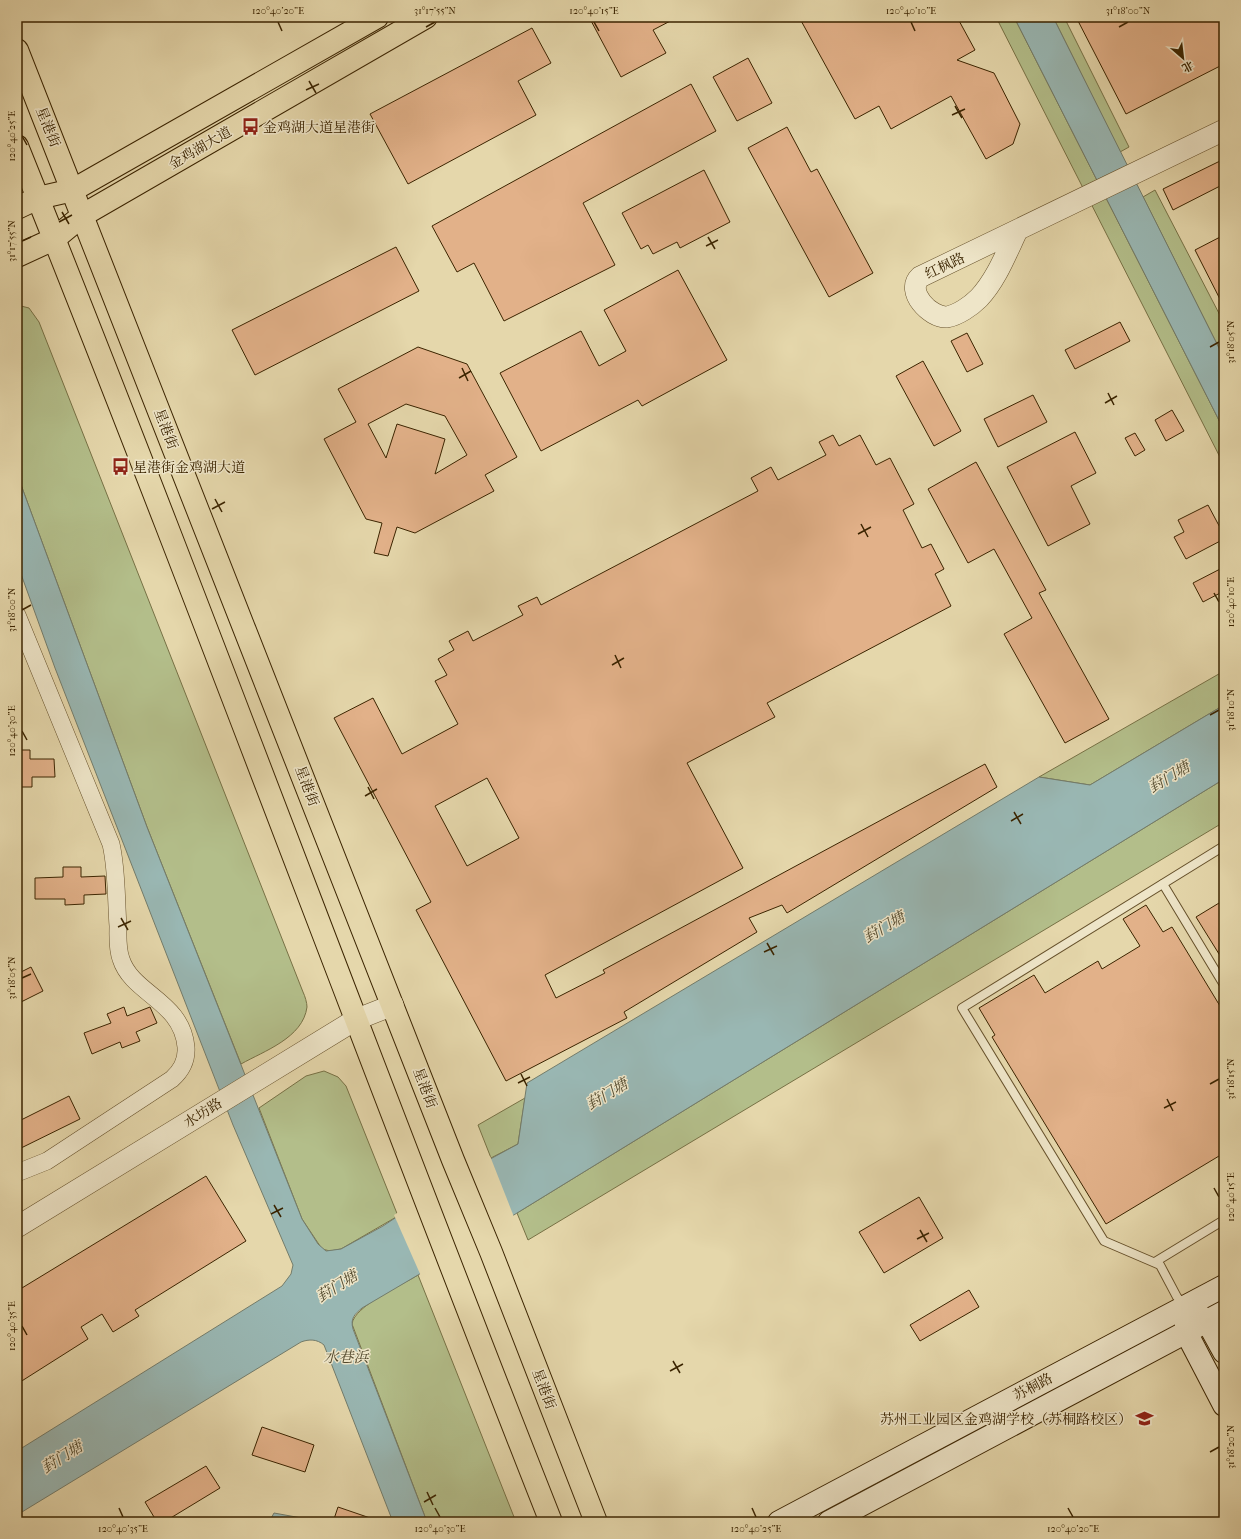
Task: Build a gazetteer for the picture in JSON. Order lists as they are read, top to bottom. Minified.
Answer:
{"streets":{"main road":["星港街","金鸡湖大道","苏桐路"],"street":["红枫路","水坊路"]},"crossings":[["星港街","金鸡湖大道"],["星港街","水坊路"]],"water":["葑门塘","水巷浜"],"places":{"bus stop":["金鸡湖大道星港街","星港街金鸡湖大道"],"school or university":["苏州工业园区金鸡湖学校（苏桐路校区）"]},"north":"bottom right","coordinates":["120°40'20\"E","31°17'55\"N","120°40'15\"E","120°40'10\"E","31°18'00\"N","120°40'25\"E","31°18'05\"N","31°18'10\"N","120°40'30\"E","31°18'15\"N","120°40'35\"E","31°18'20\"N"]}
